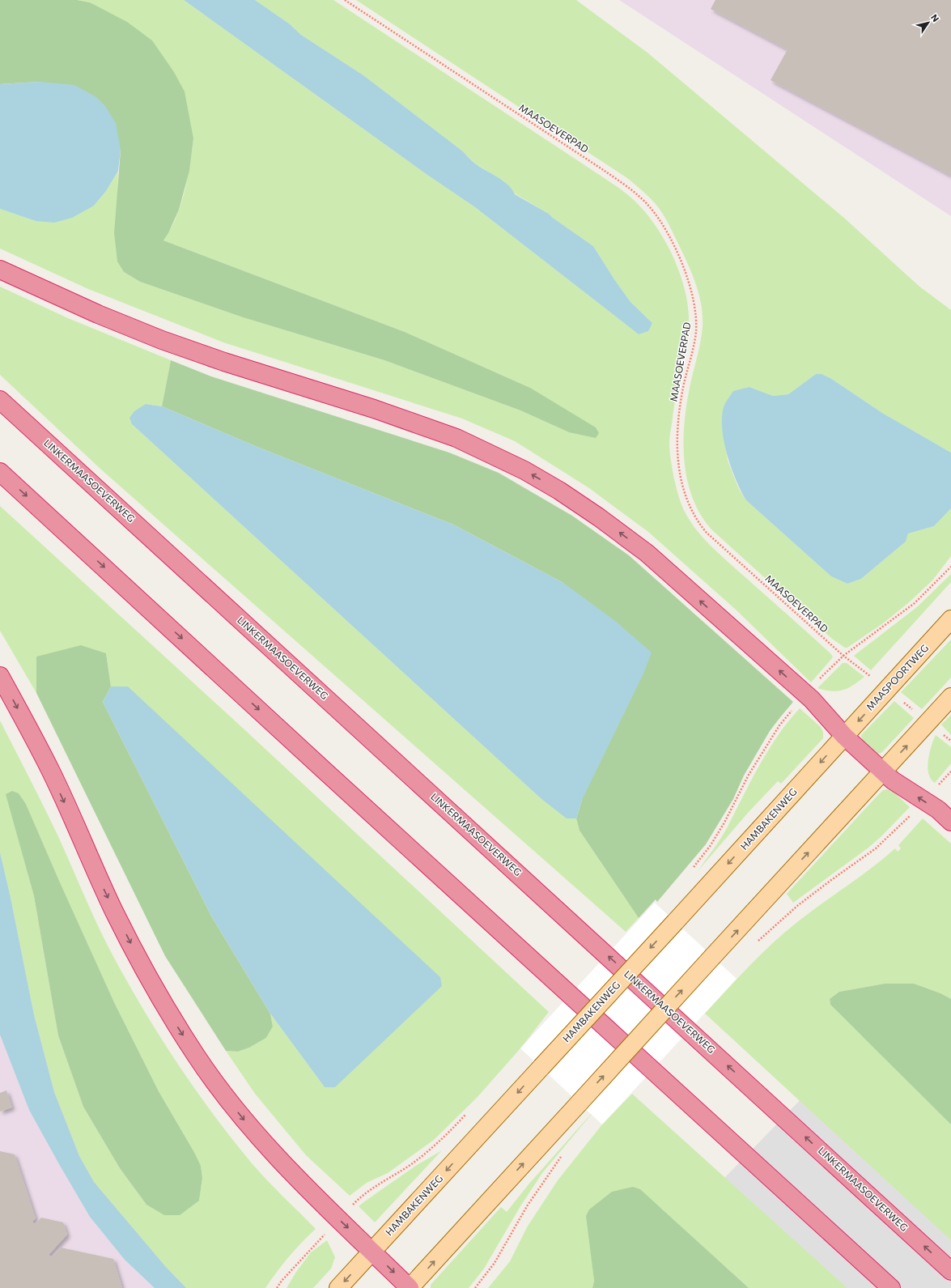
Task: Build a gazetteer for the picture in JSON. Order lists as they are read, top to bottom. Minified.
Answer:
{"streets":{"highway":["LINKERMAASOEVERWEG"],"main road":["MAASPOORTWEG","HAMBAKENWEG"],"path":["MAASOEVERPAD"]},"crossings":[["MAASOEVERPAD","MAASPOORTWEG"],["MAASPOORTWEG","HAMBAKENWEG"]],"north":"top right"}
